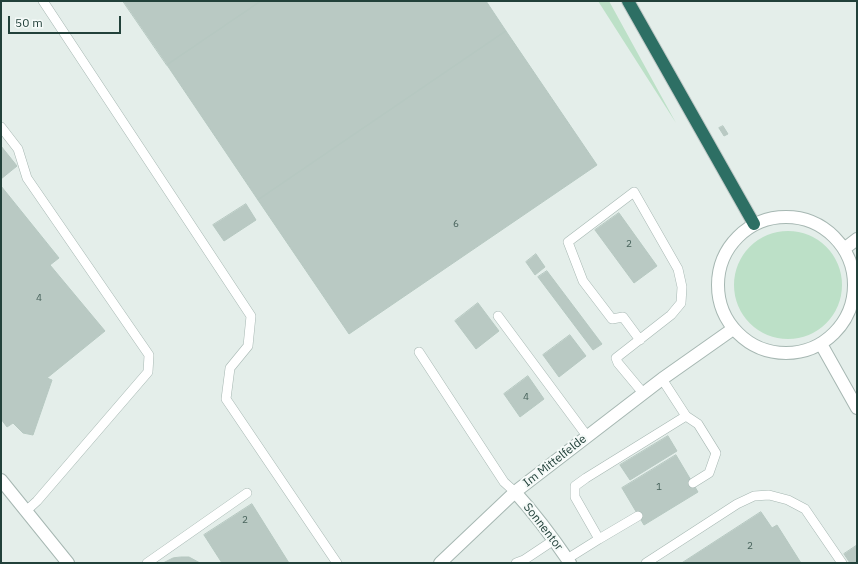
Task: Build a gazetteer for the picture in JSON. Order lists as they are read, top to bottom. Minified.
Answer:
{"streets":{"street":["Im Mittelfelde","Sonnentor"]},"crossings":[["Im Mittelfelde","Sonnentor"]],"house_numbers":["6","2","4","4","1","2","2"],"scale_bar":"50 m"}
